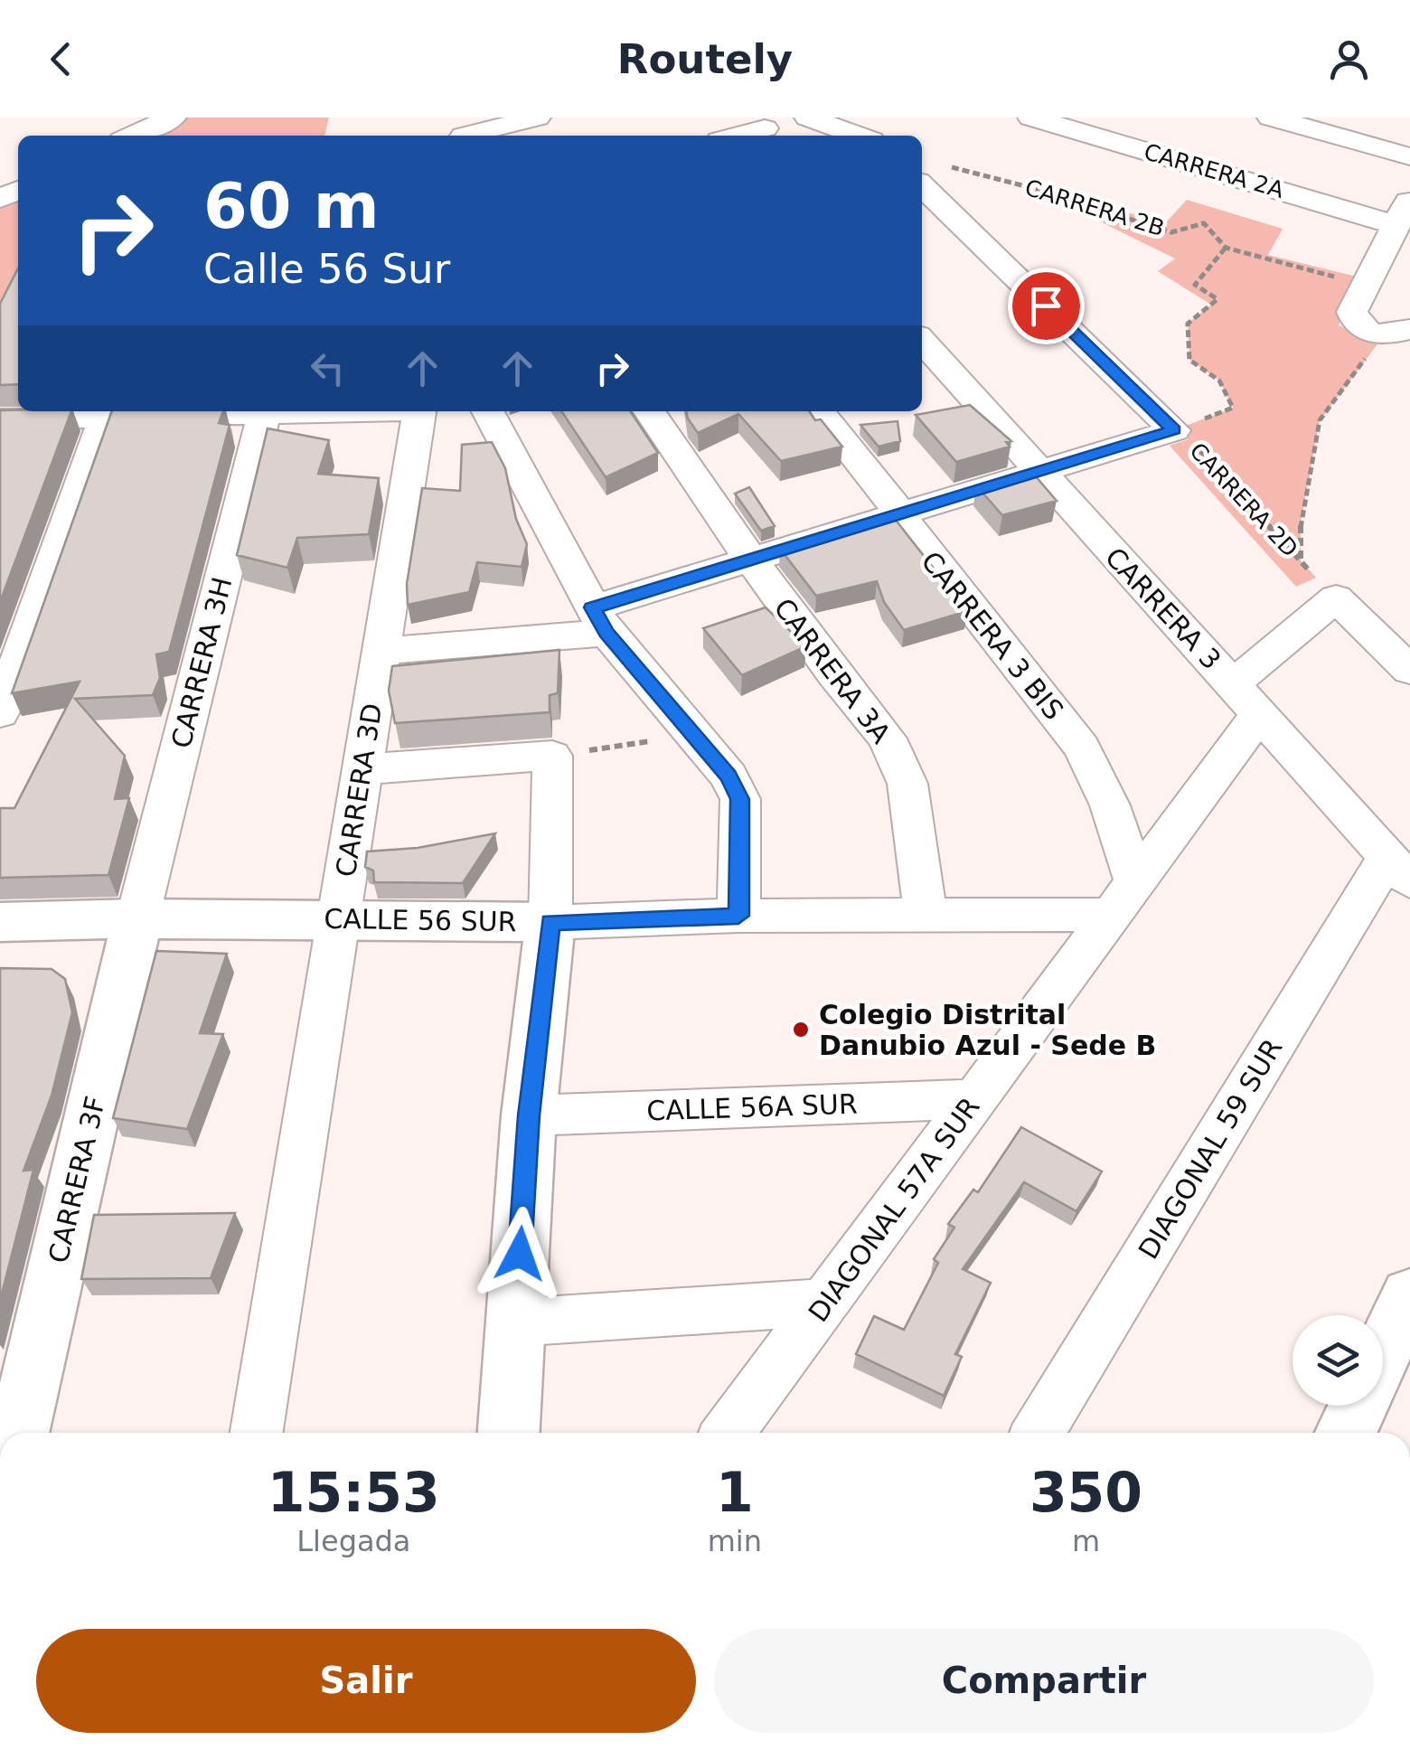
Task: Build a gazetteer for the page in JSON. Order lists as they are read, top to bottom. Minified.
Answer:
{"streets":{"street":["CARRERA 2A","CARRERA 2D","CARRERA 3","CARRERA 3 BIS","CARRERA 3H","CARRERA 3A","CARRERA 3D","CALLE 56 SUR","CALLE 56A SUR","DIAGONAL 59 SUR","CARRERA 3F","DIAGONAL 57A SUR"],"path":["CARRERA 2B"]},"crossings":[["CARRERA 2B","CARRERA 2D"],["CARRERA 2D","DIAGONAL 57A SUR"],["CARRERA 3","DIAGONAL 59 SUR"],["CARRERA 3","DIAGONAL 57A SUR"],["CARRERA 3 BIS","CALLE 56 SUR"],["CARRERA 3 BIS","DIAGONAL 57A SUR"],["CARRERA 3H","CALLE 56 SUR"],["CARRERA 3H","CARRERA 3F"],["CARRERA 3A","CALLE 56 SUR"],["CARRERA 3D","CALLE 56 SUR"],["CALLE 56 SUR","CARRERA 3F"],["CALLE 56 SUR","DIAGONAL 57A SUR"],["CALLE 56A SUR","DIAGONAL 57A SUR"]],"places":["Colegio Distrital Danubio Azul - Sede B"],"page":{"header":"Routely","turn":["60 m","Calle 56 Sur"],"eta":["15:53","Llegada","1","min","350","m"],"buttons":["Salir","Compartir"]}}
